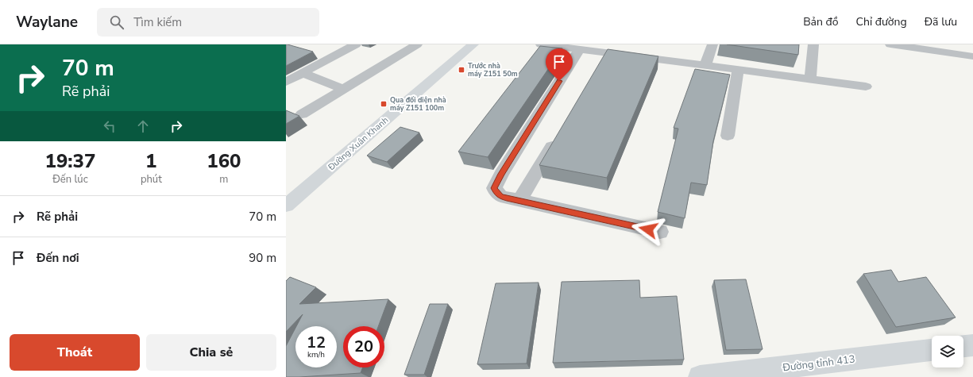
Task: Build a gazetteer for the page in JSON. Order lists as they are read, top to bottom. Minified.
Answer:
{"streets":{"main road":["Đường Xuân Khanh","Đường tỉnh 413"]},"places":{"transit":["Trước nhà máy Z151 50m","Qua đối diện nhà máy Z151 100m"]},"page":{"header":"Waylane","search":"Tìm kiếm","nav":["Bản đồ","Chỉ đường","Đã lưu"],"turn":["70 m","Rẽ phải"],"eta":["19:37","Đến lúc","1","phút","160","m"],"list":[{"name":"Rẽ phải","value":"70 m"},{"name":"Đến nơi","value":"90 m"}],"speed":"12 km/h","limit":"20","buttons":["Thoát","Chia sẻ"]}}
